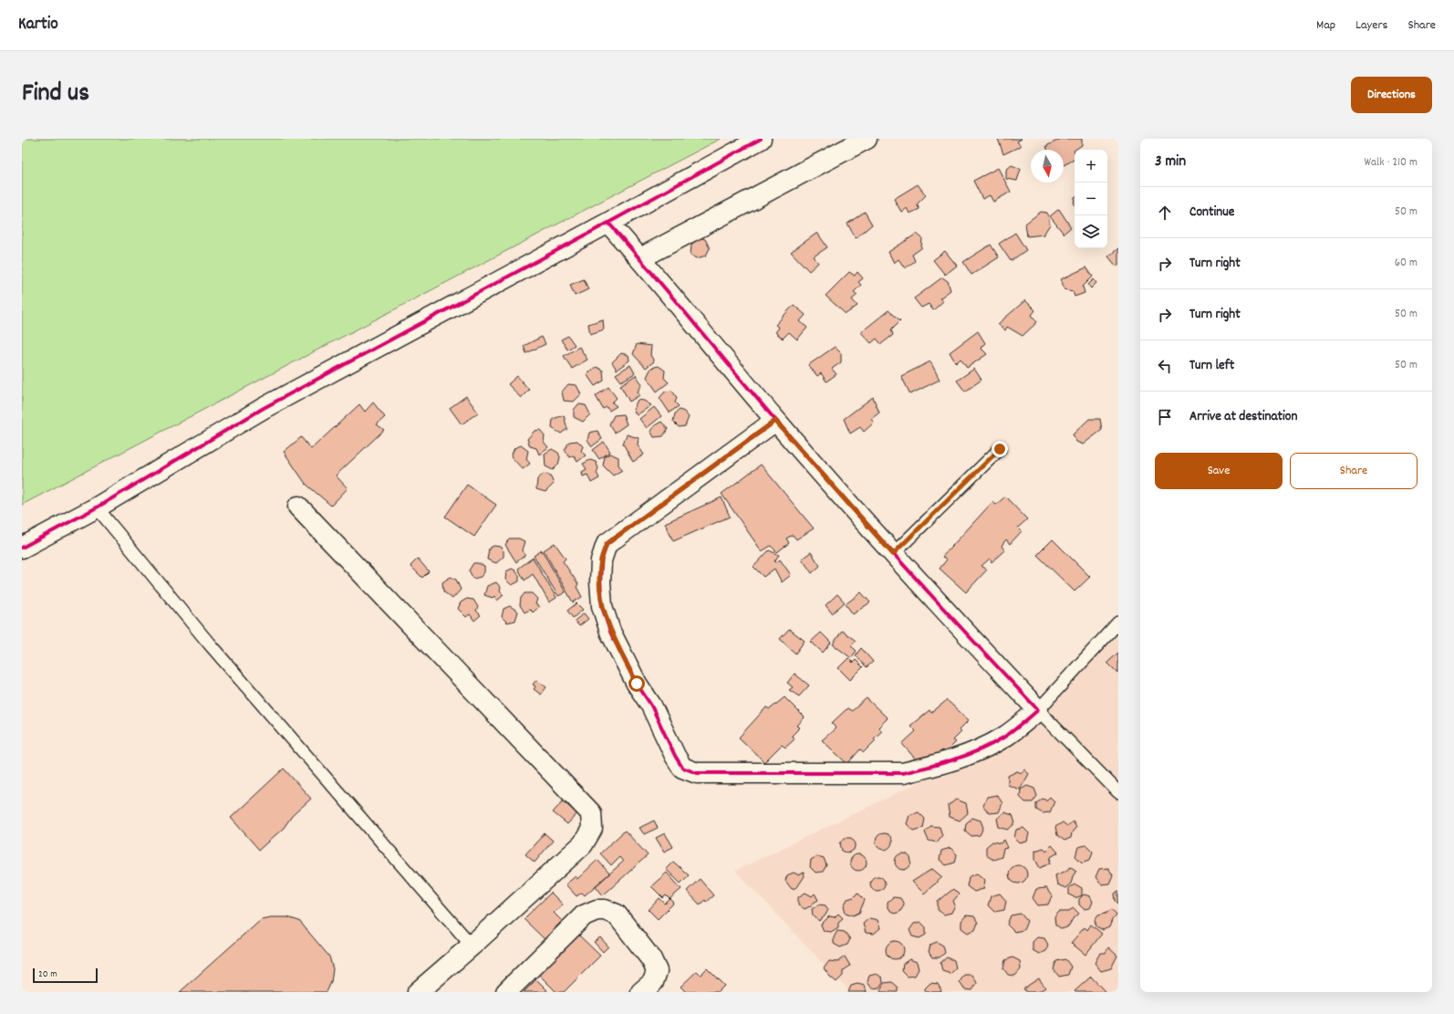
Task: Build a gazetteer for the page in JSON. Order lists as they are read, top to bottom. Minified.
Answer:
{"scale_bar":"20 m","north":"bottom","page":{"header":"Kartio","nav":["Map","Layers","Share"],"title":"Find us","buttons":["Directions",["Save","Share"]],"heading":["3 min","Walk · 210 m"],"map_buttons":["+","−"],"list":[["Continue","50 m"],["Turn right","60 m"],["Turn right","50 m"],["Turn left","50 m"],"Arrive at destination"],"scale":"20 m"}}
